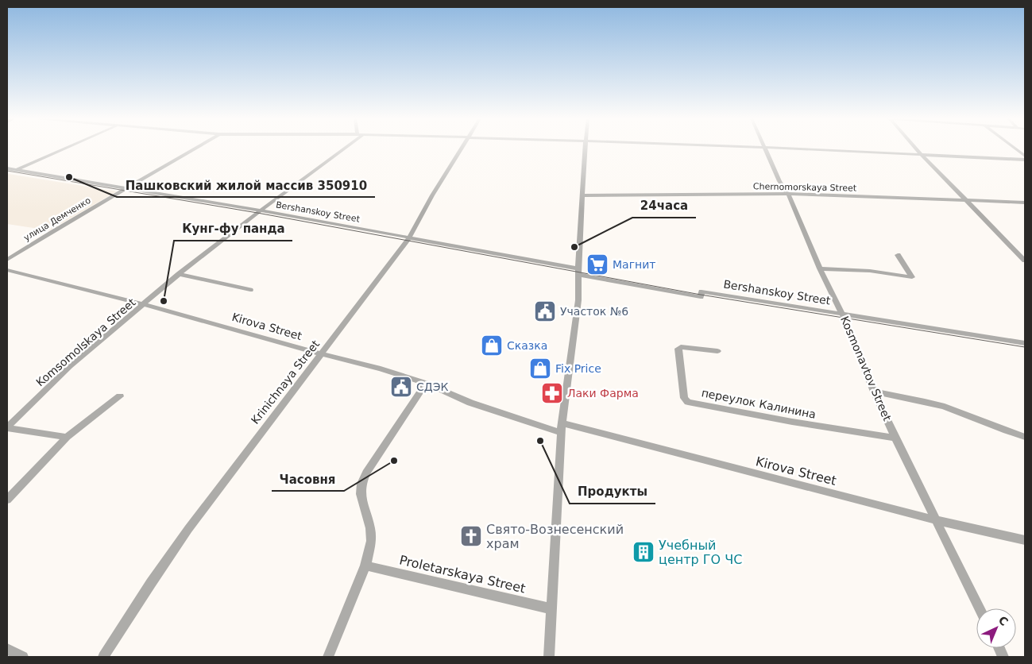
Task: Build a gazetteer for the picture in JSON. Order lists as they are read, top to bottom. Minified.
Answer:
{"streets":{"street":["Chernomorskaya Street","Bershanskoy Street","улица Демченко","Kirova Street","Komsomolskaya Street","Kosmonavtov Street","Krinichnaya Street","переулок Калинина","Proletarskaya Street"]},"crossings":[["Chernomorskaya Street","Kosmonavtov Street"],["Bershanskoy Street","улица Демченко"],["Bershanskoy Street","Komsomolskaya Street"],["Bershanskoy Street","Kosmonavtov Street"],["Bershanskoy Street","Krinichnaya Street"],["Kirova Street","Komsomolskaya Street"],["Kirova Street","Kosmonavtov Street"],["Kirova Street","Krinichnaya Street"],["Kosmonavtov Street","переулок Калинина"]],"places":{"other":["Пашковский жилой массив 350910","24часа","Кунг-фу панда","Продукты","Часовня"],"supermarket":["Магнит"],"public building":["Участок №6","СДЭК"],"shop":["Сказка","Fix Price"],"pharmacy":["Лаки Фарма"],"church":["Свято-Вознесенский храм"],"building":["Учебный центр ГО ЧС"]},"north":"top right"}
